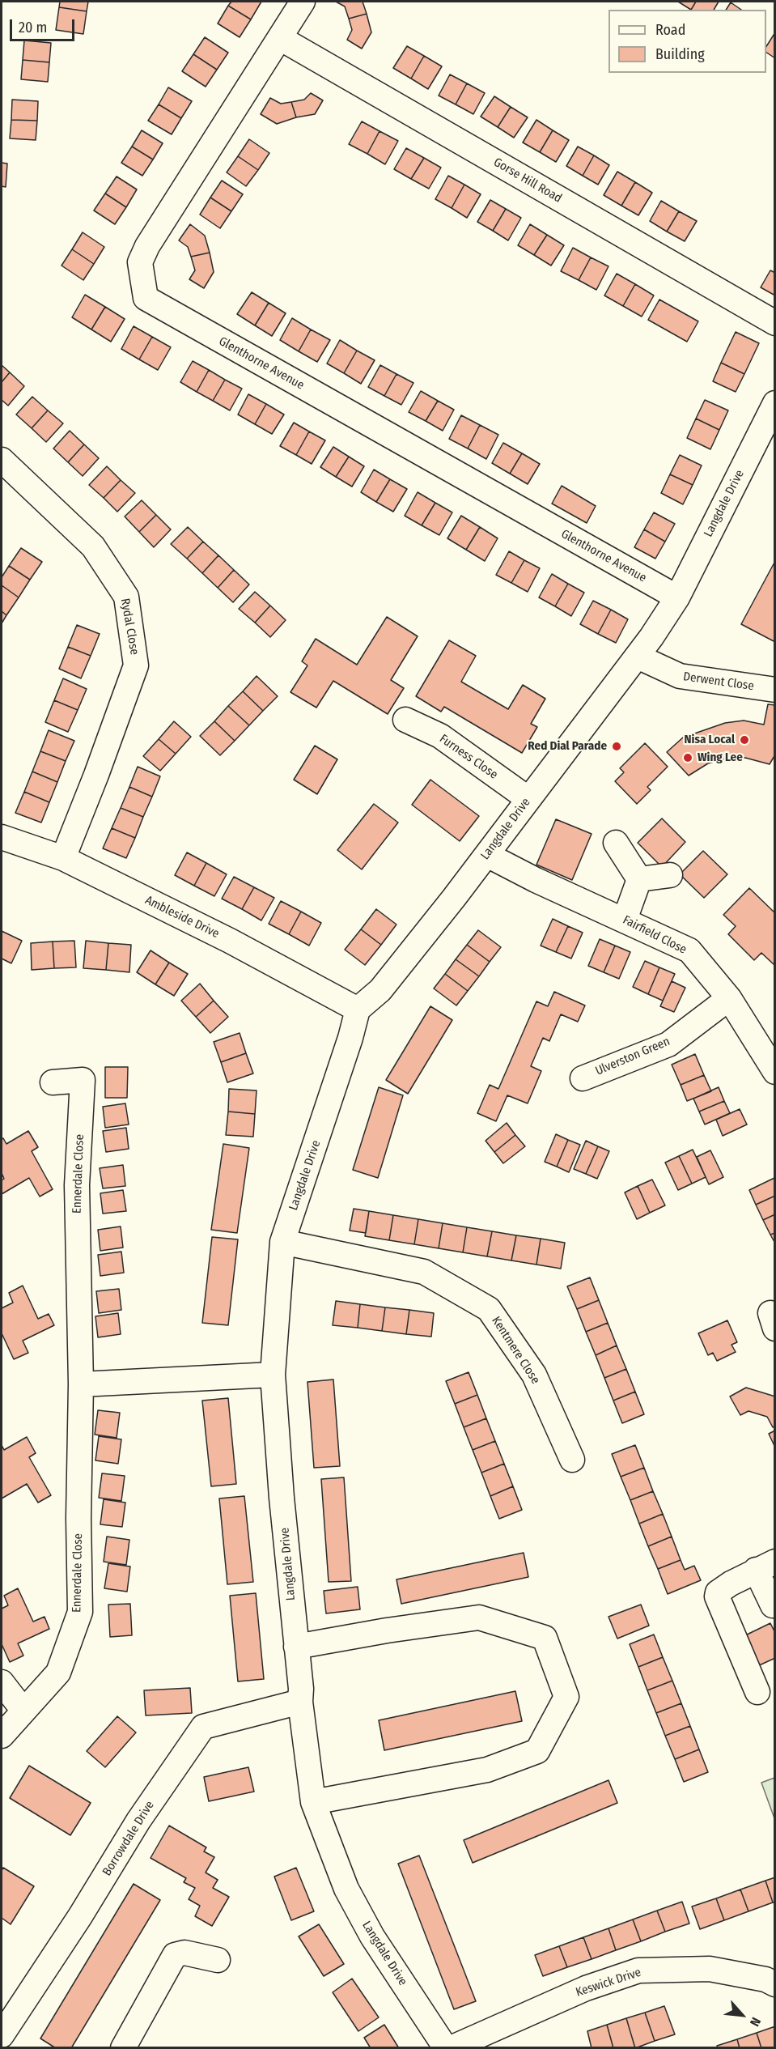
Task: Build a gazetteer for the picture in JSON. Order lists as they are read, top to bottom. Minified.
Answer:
{"streets":{"street":["Gorse Hill Road","Glenthorne Avenue","Langdale Drive","Rydal Close","Derwent Close","Furness Close","Ambleside Drive","Fairfield Close","Ulverston Green","Ennerdale Close","Kentmere Close","Borrowdale Drive","Keswick Drive"]},"crossings":[["Gorse Hill Road","Glenthorne Avenue"],["Glenthorne Avenue","Langdale Drive"],["Langdale Drive","Derwent Close"],["Langdale Drive","Furness Close"],["Langdale Drive","Ambleside Drive"],["Langdale Drive","Fairfield Close"],["Langdale Drive","Kentmere Close"],["Langdale Drive","Borrowdale Drive"],["Rydal Close","Ambleside Drive"],["Fairfield Close","Ulverston Green"]],"places":["Nisa Local","Red Dial Parade","Wing Lee"],"legend":["Road","Building"],"scale_bar":"20 m","north":"bottom right"}
